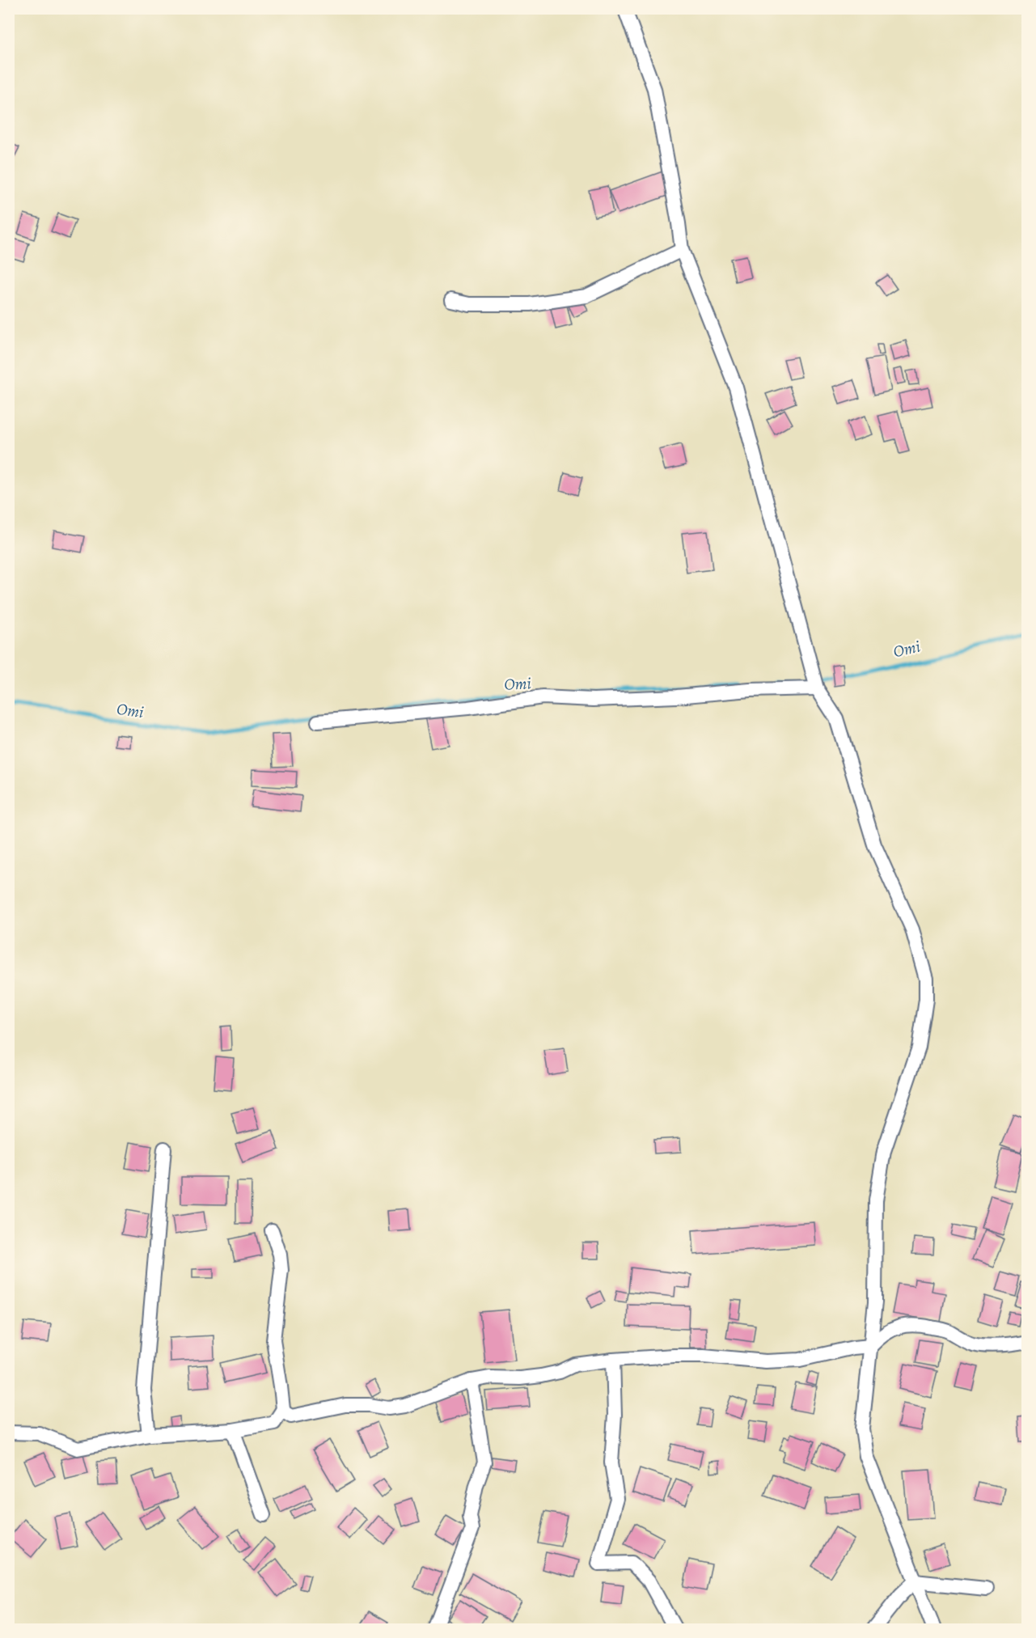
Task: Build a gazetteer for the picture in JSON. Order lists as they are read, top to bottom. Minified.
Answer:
{"water":["Omi"]}
